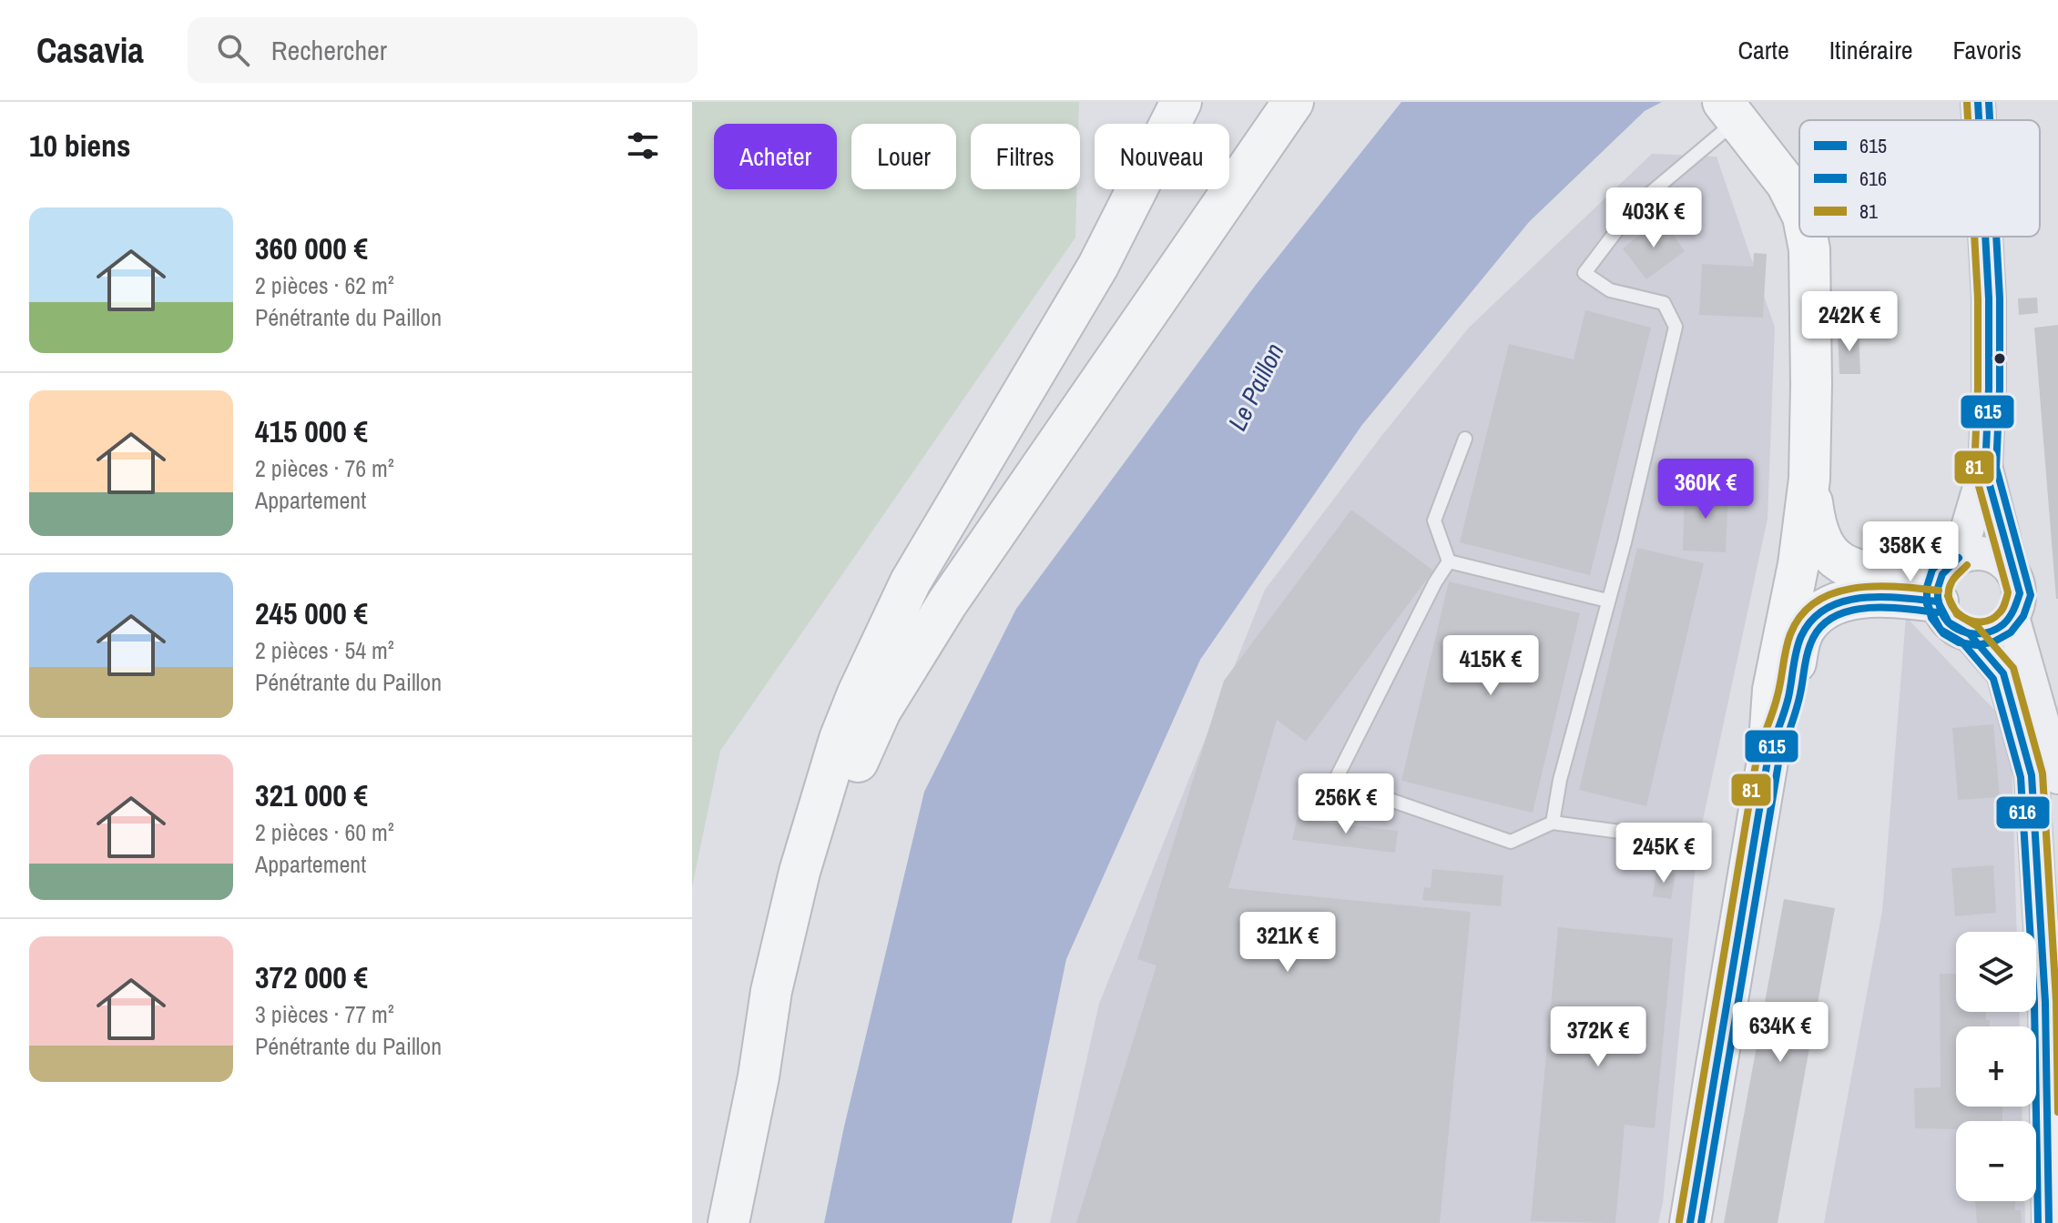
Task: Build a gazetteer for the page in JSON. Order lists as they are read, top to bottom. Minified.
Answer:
{"water":["Le Paillon"],"lines":["transit line 615","transit line 616","transit line 81"],"legend":["615","616","81"],"page":{"header":"Casavia","search":"Rechercher","nav":["Carte","Itinéraire","Favoris"],"heading":"10 biens","chip":["Acheter","Louer","Filtres","Nouveau"],"price":["403K €","242K €","360K €","358K €","415K €","256K €","245K €","321K €","634K €","372K €"],"list":[{"name":"360 000 €","note":"2 pièces · 62 m² · Pénétrante du Paillon"},{"name":"415 000 €","note":"2 pièces · 76 m² · Appartement"},{"name":"245 000 €","note":"2 pièces · 54 m² · Pénétrante du Paillon"},{"name":"321 000 €","note":"2 pièces · 60 m² · Appartement"},{"name":"372 000 €","note":"3 pièces · 77 m² · Pénétrante du Paillon"}],"map_buttons":["+","−"]}}
